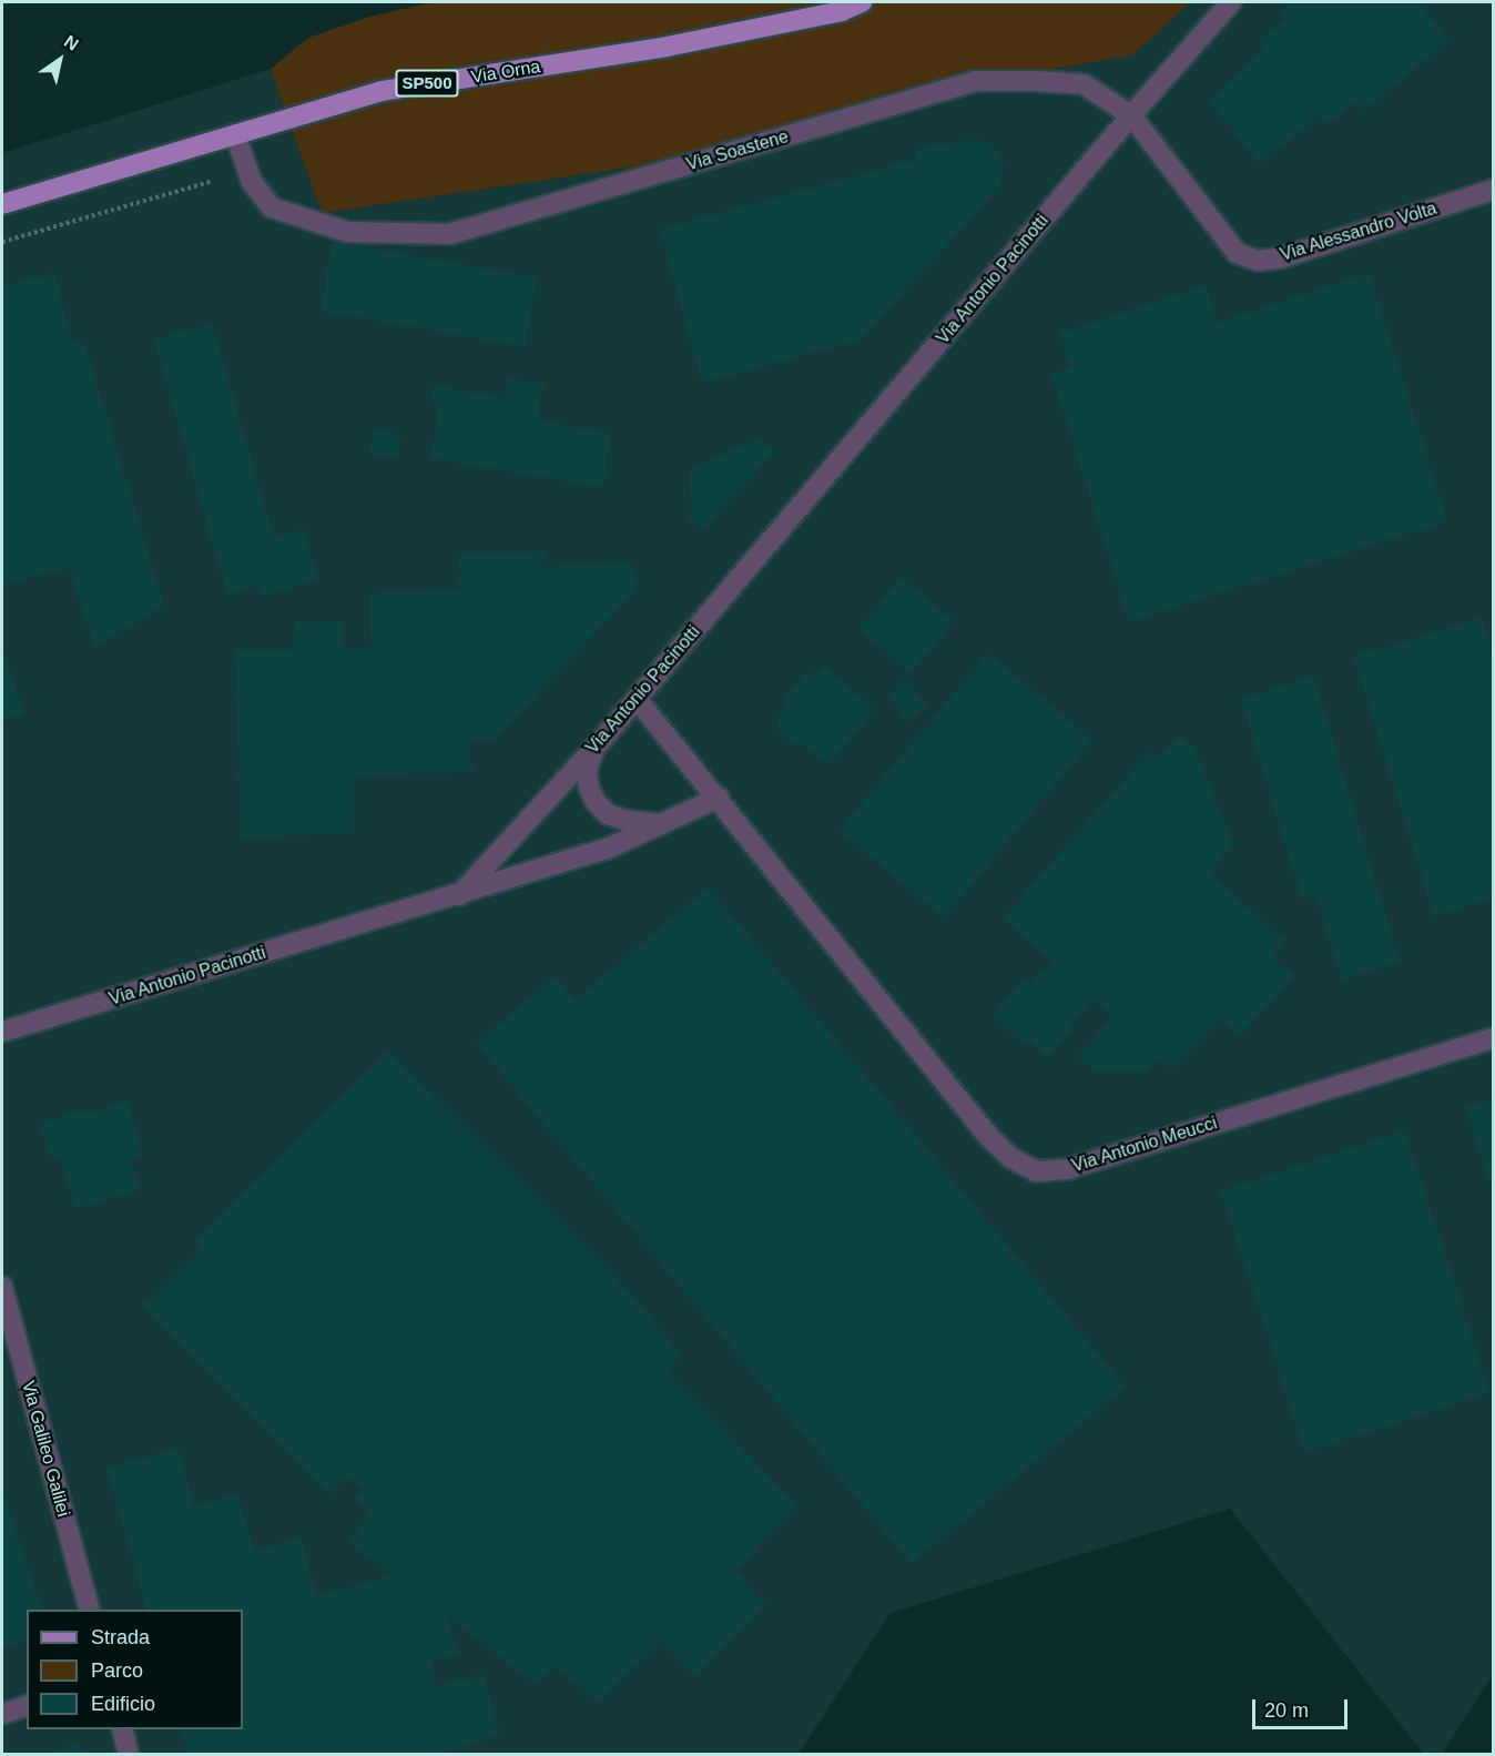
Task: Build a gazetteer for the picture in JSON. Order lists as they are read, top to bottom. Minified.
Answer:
{"streets":{"main road":["Via Orna","SP500"],"street":["Via Soastene","Via Alessandro Volta","Via Antonio Pacinotti","Via Antonio Meucci","Via Galileo Galilei"]},"crossings":[["Via Orna","Via Soastene"],["Via Soastene","Via Alessandro Volta"],["Via Soastene","Via Antonio Pacinotti"],["Via Alessandro Volta","Via Antonio Pacinotti"],["Via Antonio Pacinotti","Via Antonio Meucci"]],"legend":["Strada","Parco","Edificio"],"scale_bar":"20 m","north":"top right"}
